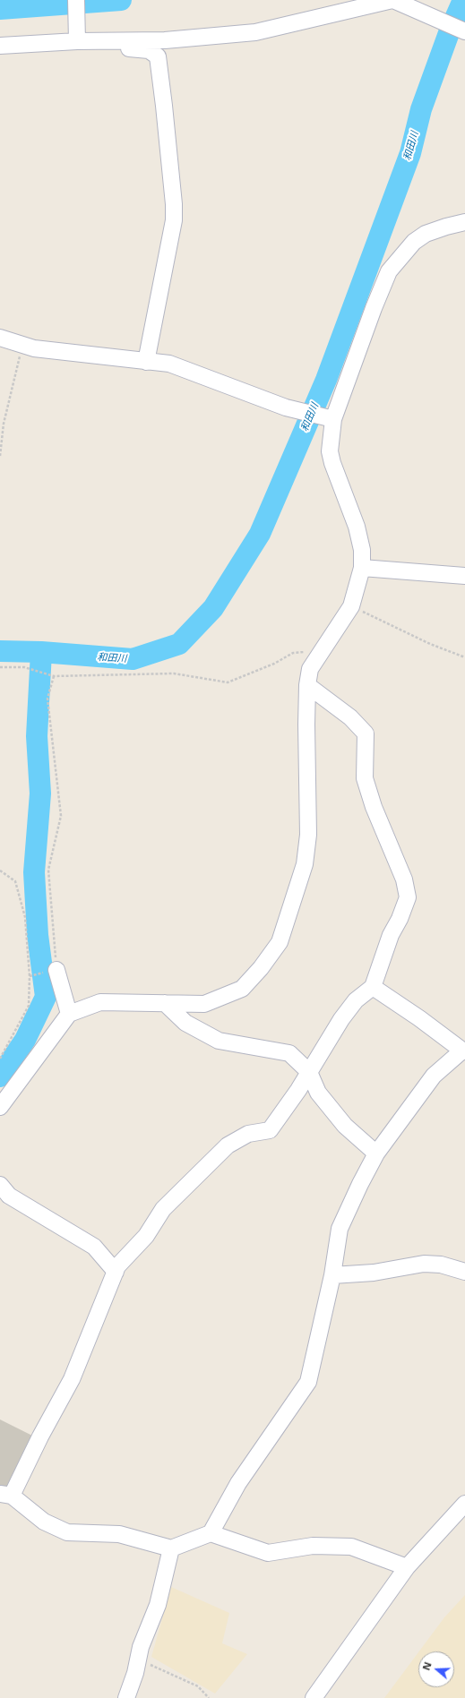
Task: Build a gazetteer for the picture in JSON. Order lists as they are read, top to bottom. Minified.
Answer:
{"water":["和田川"],"north":"left"}
